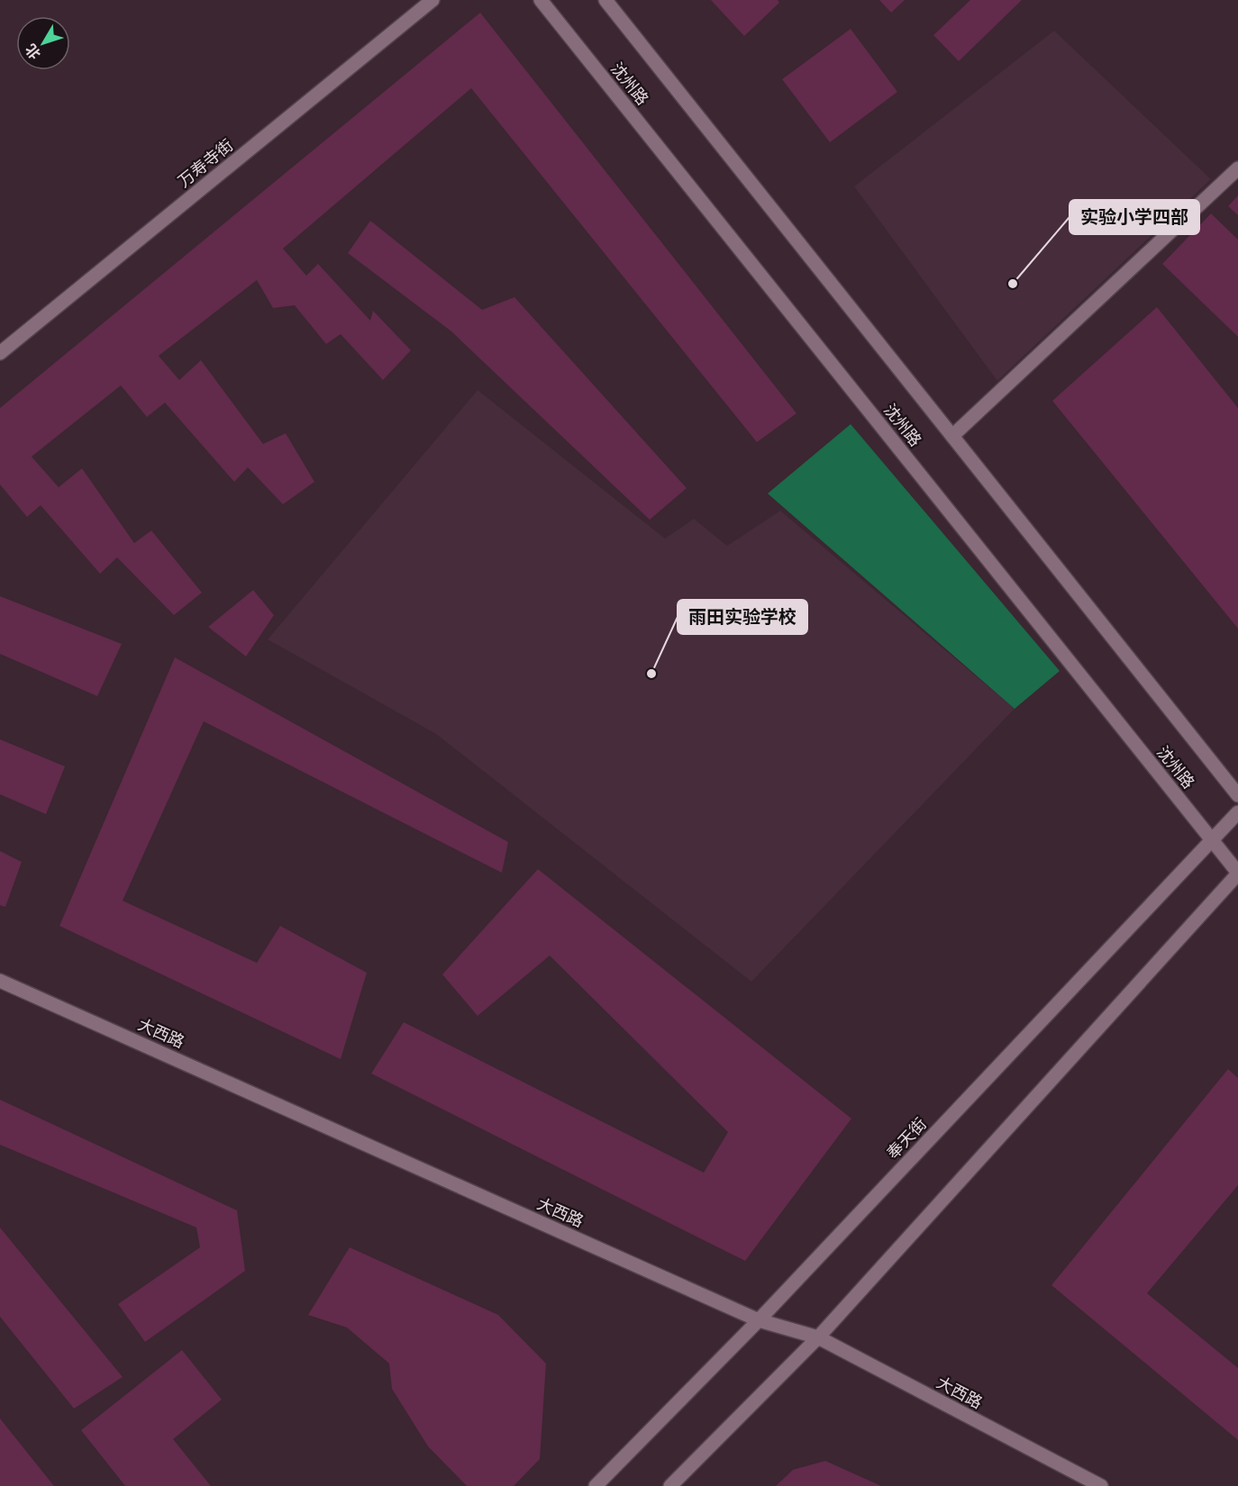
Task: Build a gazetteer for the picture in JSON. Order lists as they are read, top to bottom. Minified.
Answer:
{"streets":{"main road":["沈州路","万寿寺街","大西路","奉天街"]},"crossings":[["沈州路","奉天街"],["大西路","奉天街"]],"places":["实验小学四部","雨田实验学校"],"north":"bottom left"}
